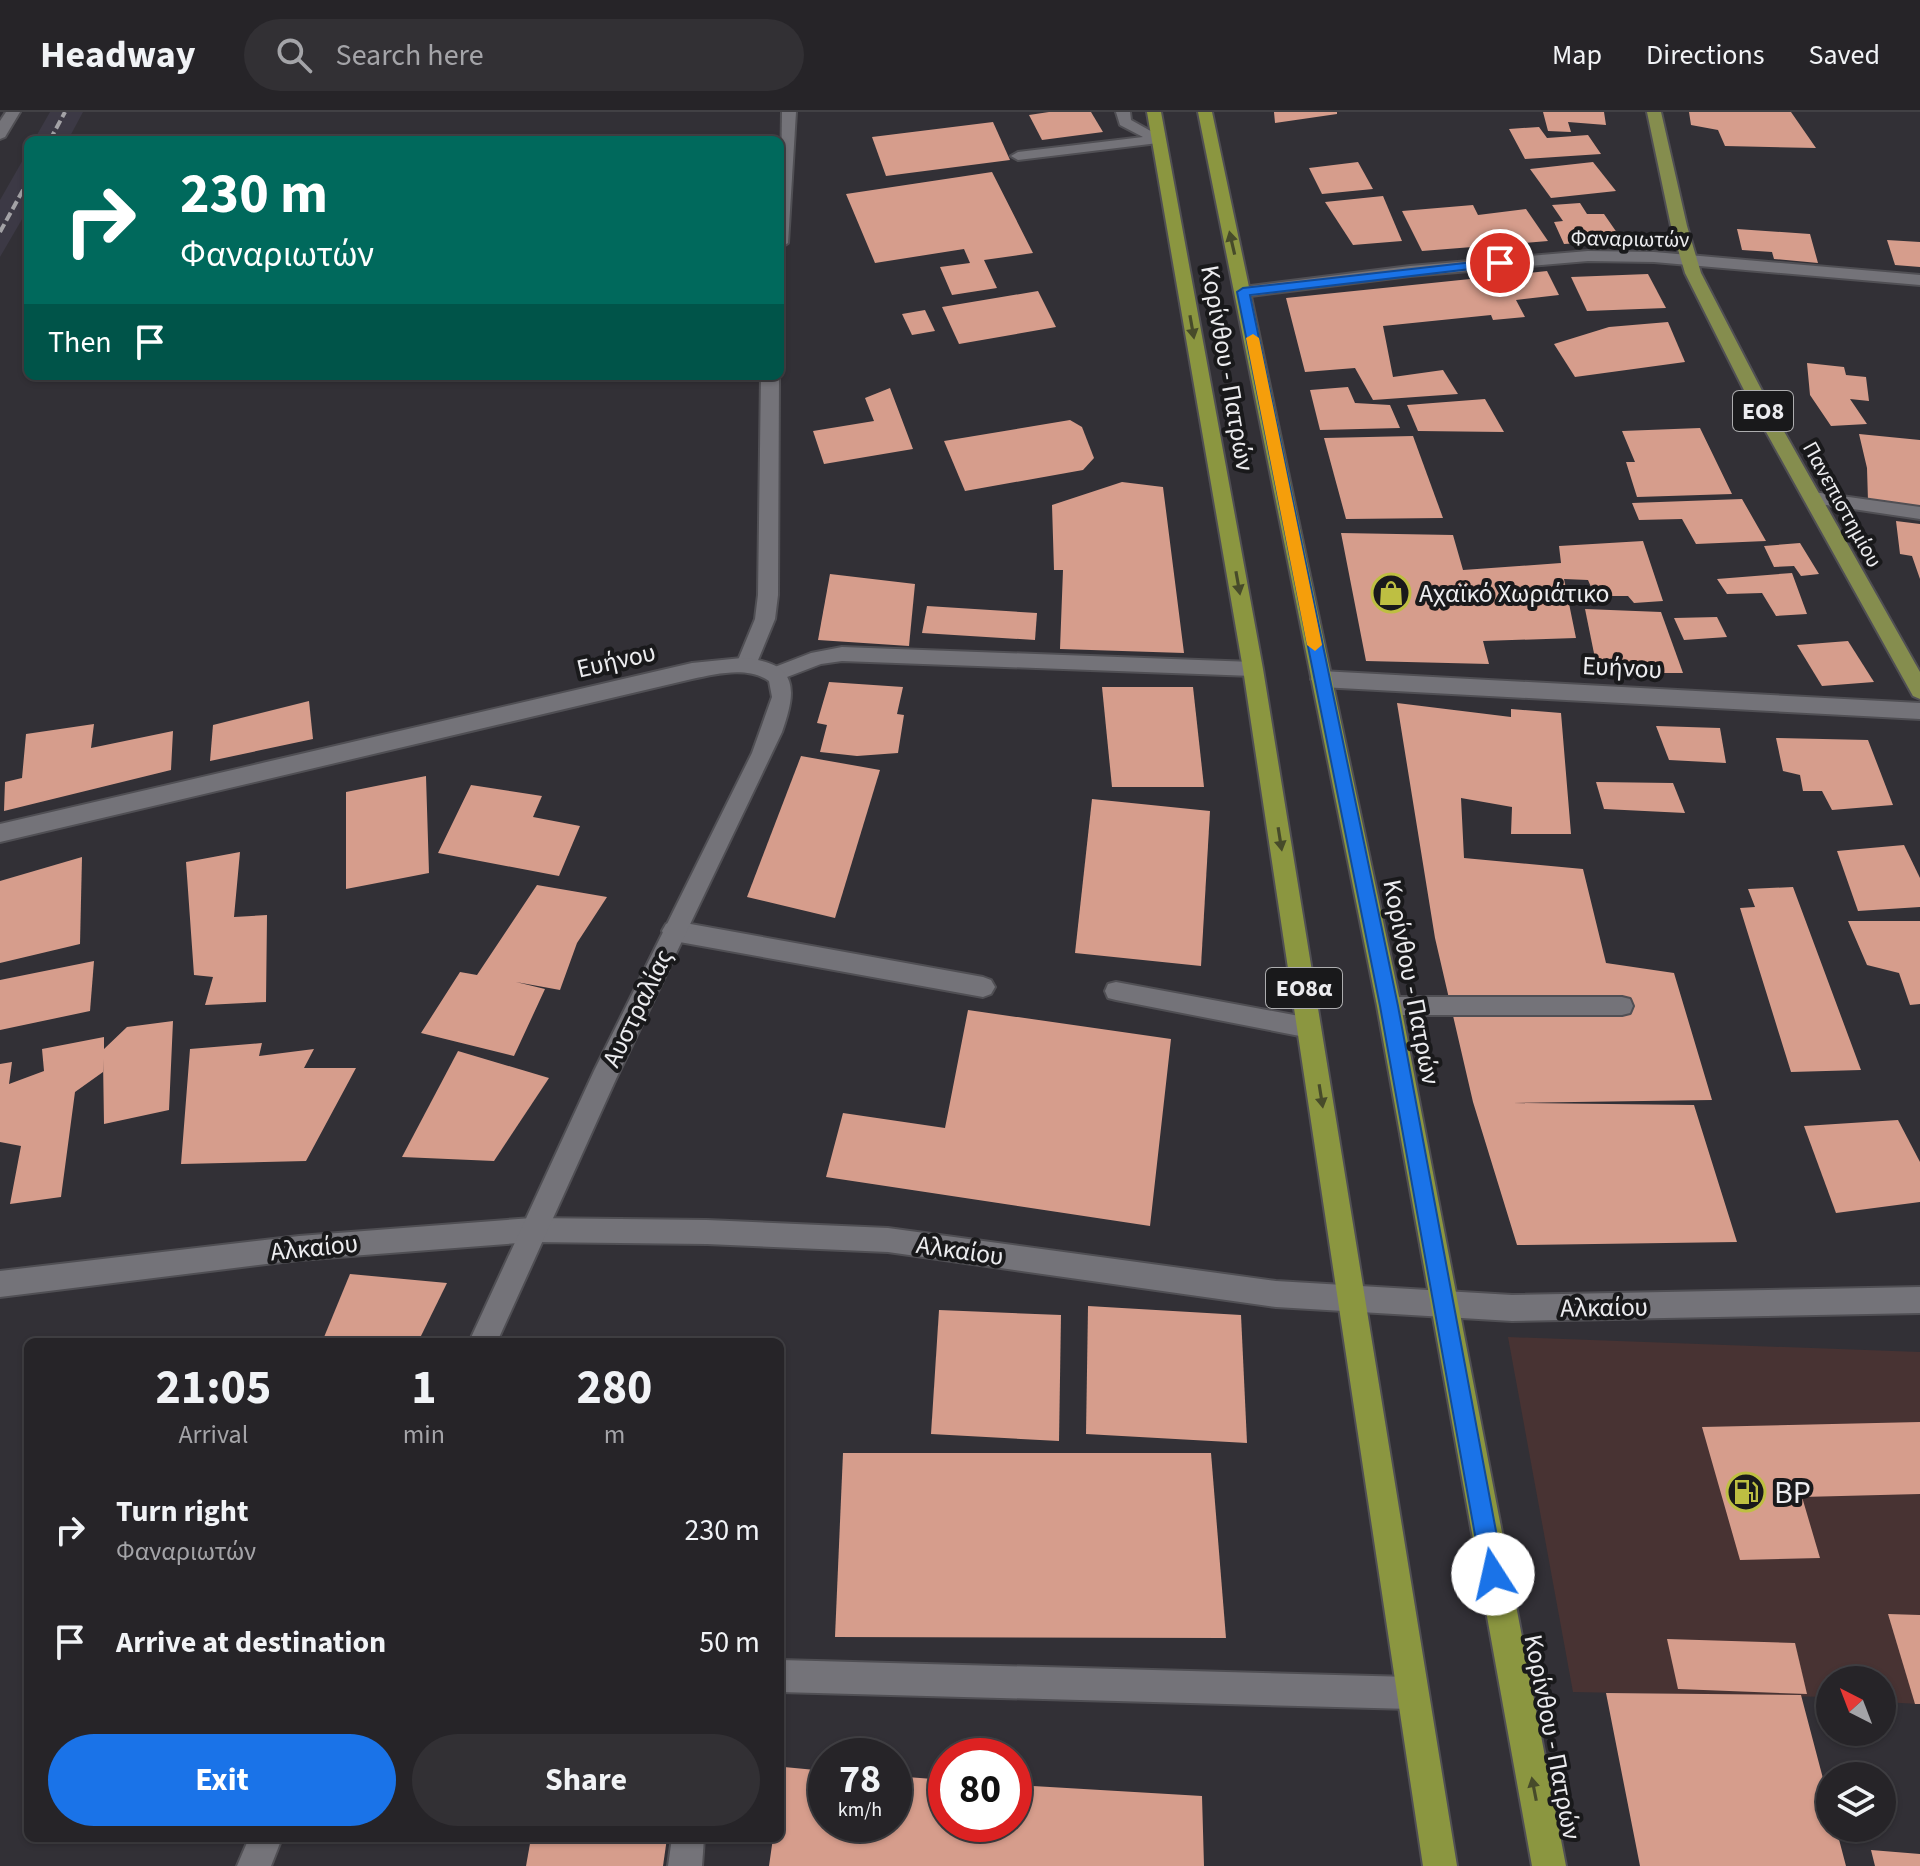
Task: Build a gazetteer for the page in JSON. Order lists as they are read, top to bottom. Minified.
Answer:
{"streets":{"highway":["Κορίνθου - Πατρών","ΕΟ8α"],"main road":["ΕΟ8","Πανεπιστημίου"],"street":["Φαναριωτών","Ευήνου","Αυστραλίας","Αλκαίου"]},"crossings":[["Φαναριωτών","Κορίνθου - Πατρών"],["Φαναριωτών","Πανεπιστημίου"],["Κορίνθου - Πατρών","Ευήνου"],["Κορίνθου - Πατρών","Αλκαίου"],["Ευήνου","Αυστραλίας"],["Αυστραλίας","Αλκαίου"]],"places":{"shop":["Αχαϊκό Χωριάτικο"],"fuel station":["BP"]},"north":"top left","page":{"header":"Headway","search":"Search here","nav":["Map","Directions","Saved"],"turn":["230 m","Φαναριωτών"],"then":"Then","eta":["21:05","Arrival","1","min","280","m"],"list":[{"name":"Turn right","note":"Φαναριωτών","value":"230 m"},{"name":"Arrive at destination","value":"50 m"}],"buttons":["Exit","Share"],"speed":"78 km/h","limit":"80"}}
